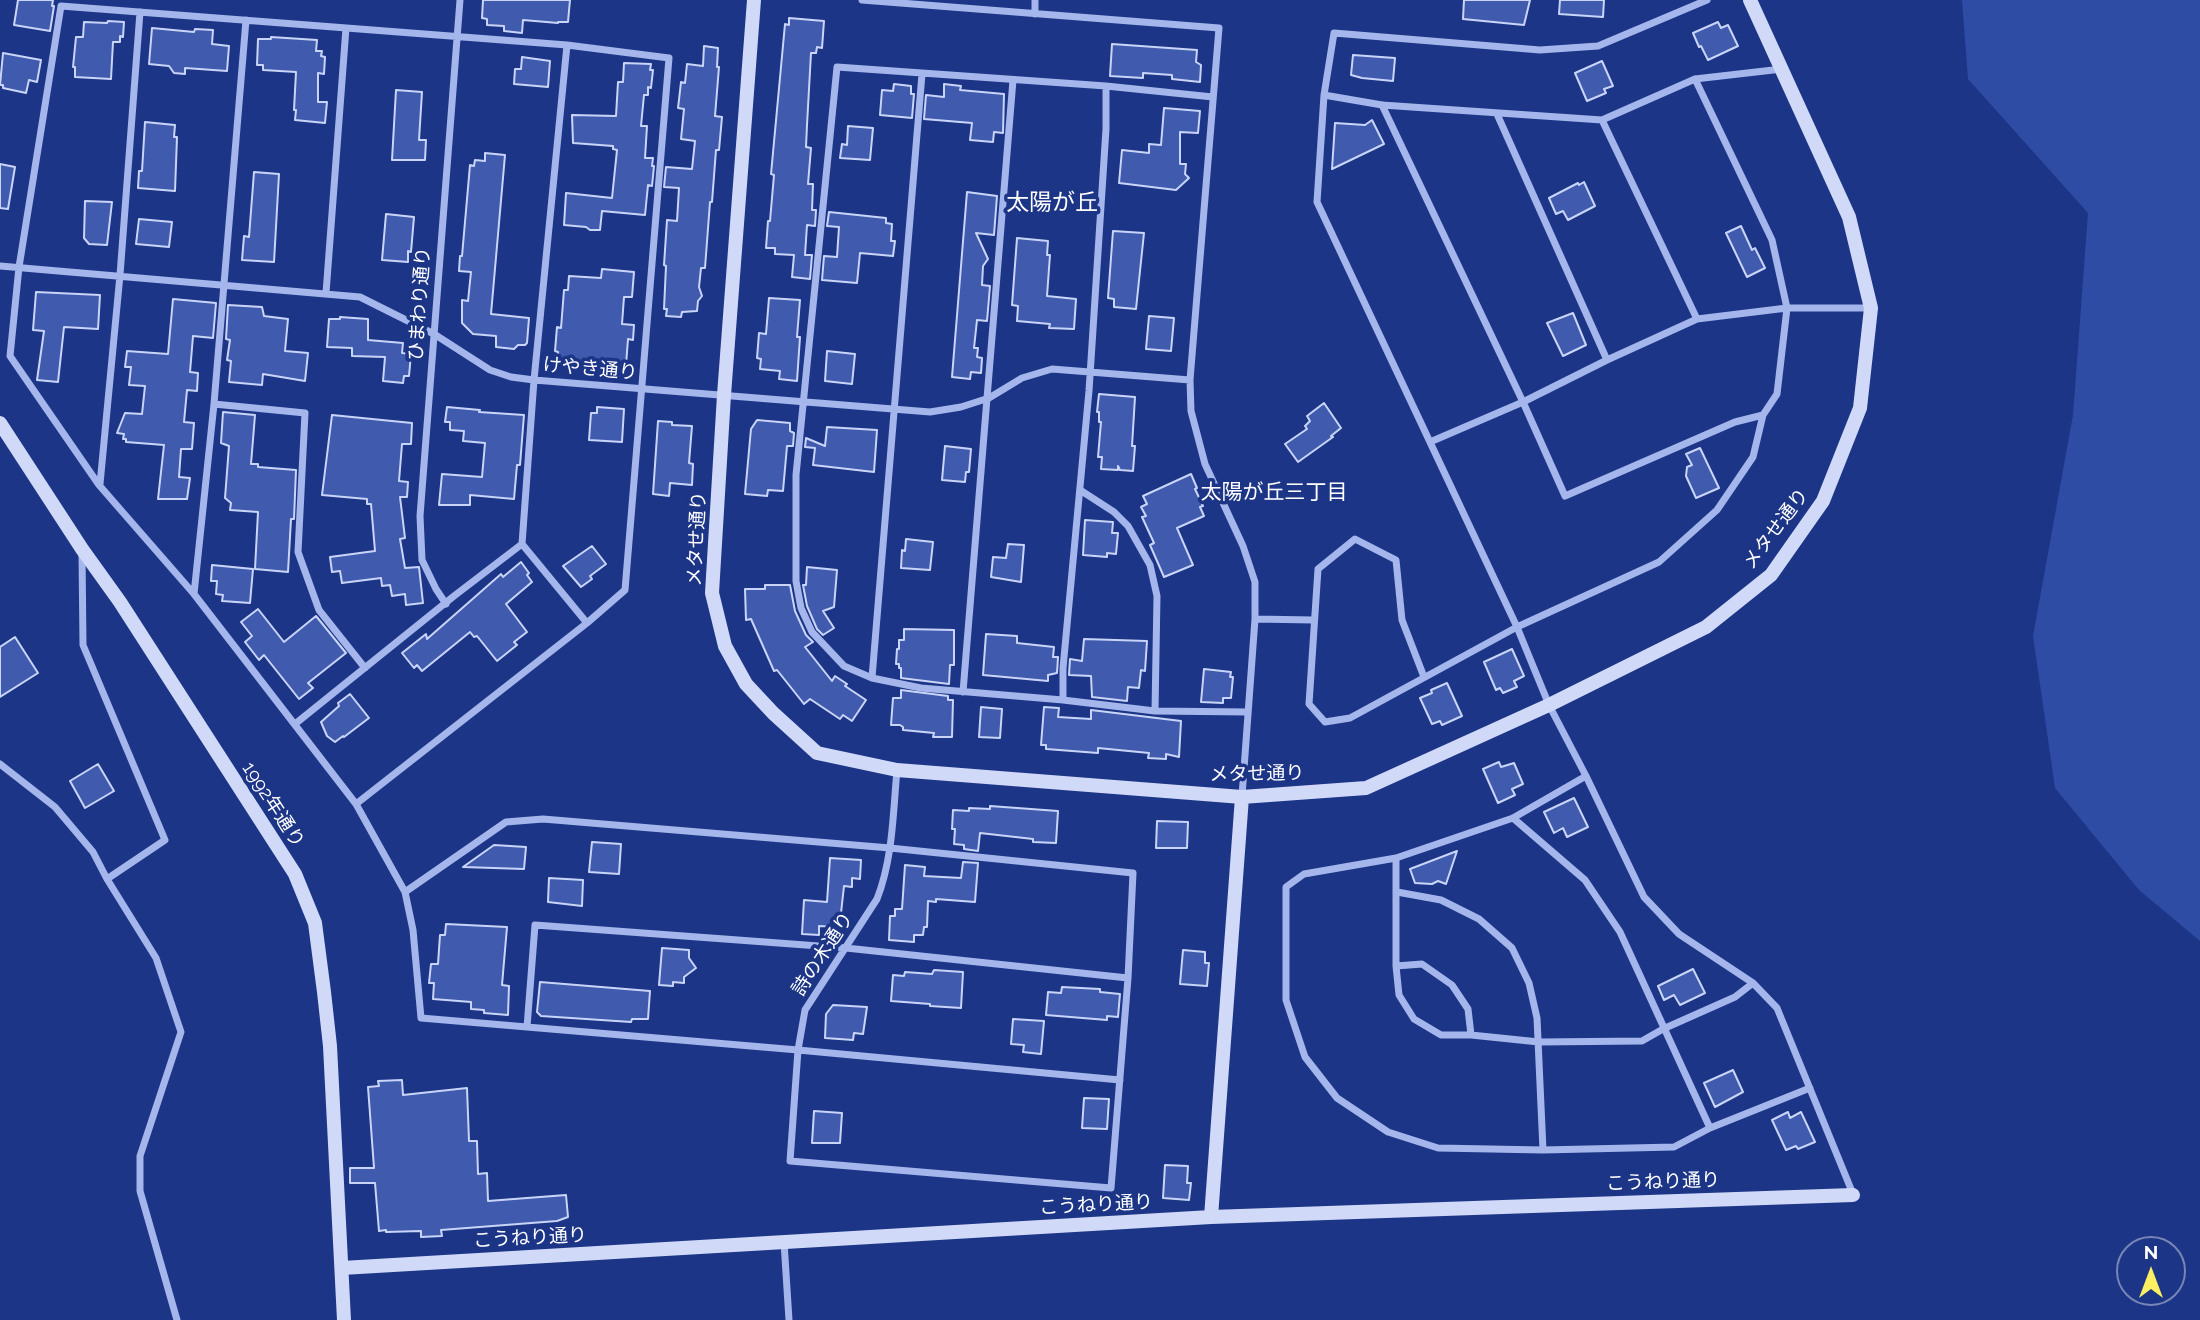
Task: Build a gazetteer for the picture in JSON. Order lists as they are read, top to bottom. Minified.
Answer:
{"streets":{"street":["ひまわり通り","けやき通り","メタせ通り","1992年通り","詩の木通り","こうねり通り"]},"crossings":[["ひまわり通り","けやき通り"],["けやき通り","メタせ通り"],["メタせ通り","詩の木通り"],["1992年通り","こうねり通り"]],"districts":["太陽が丘","太陽が丘三丁目"],"north":"top"}
